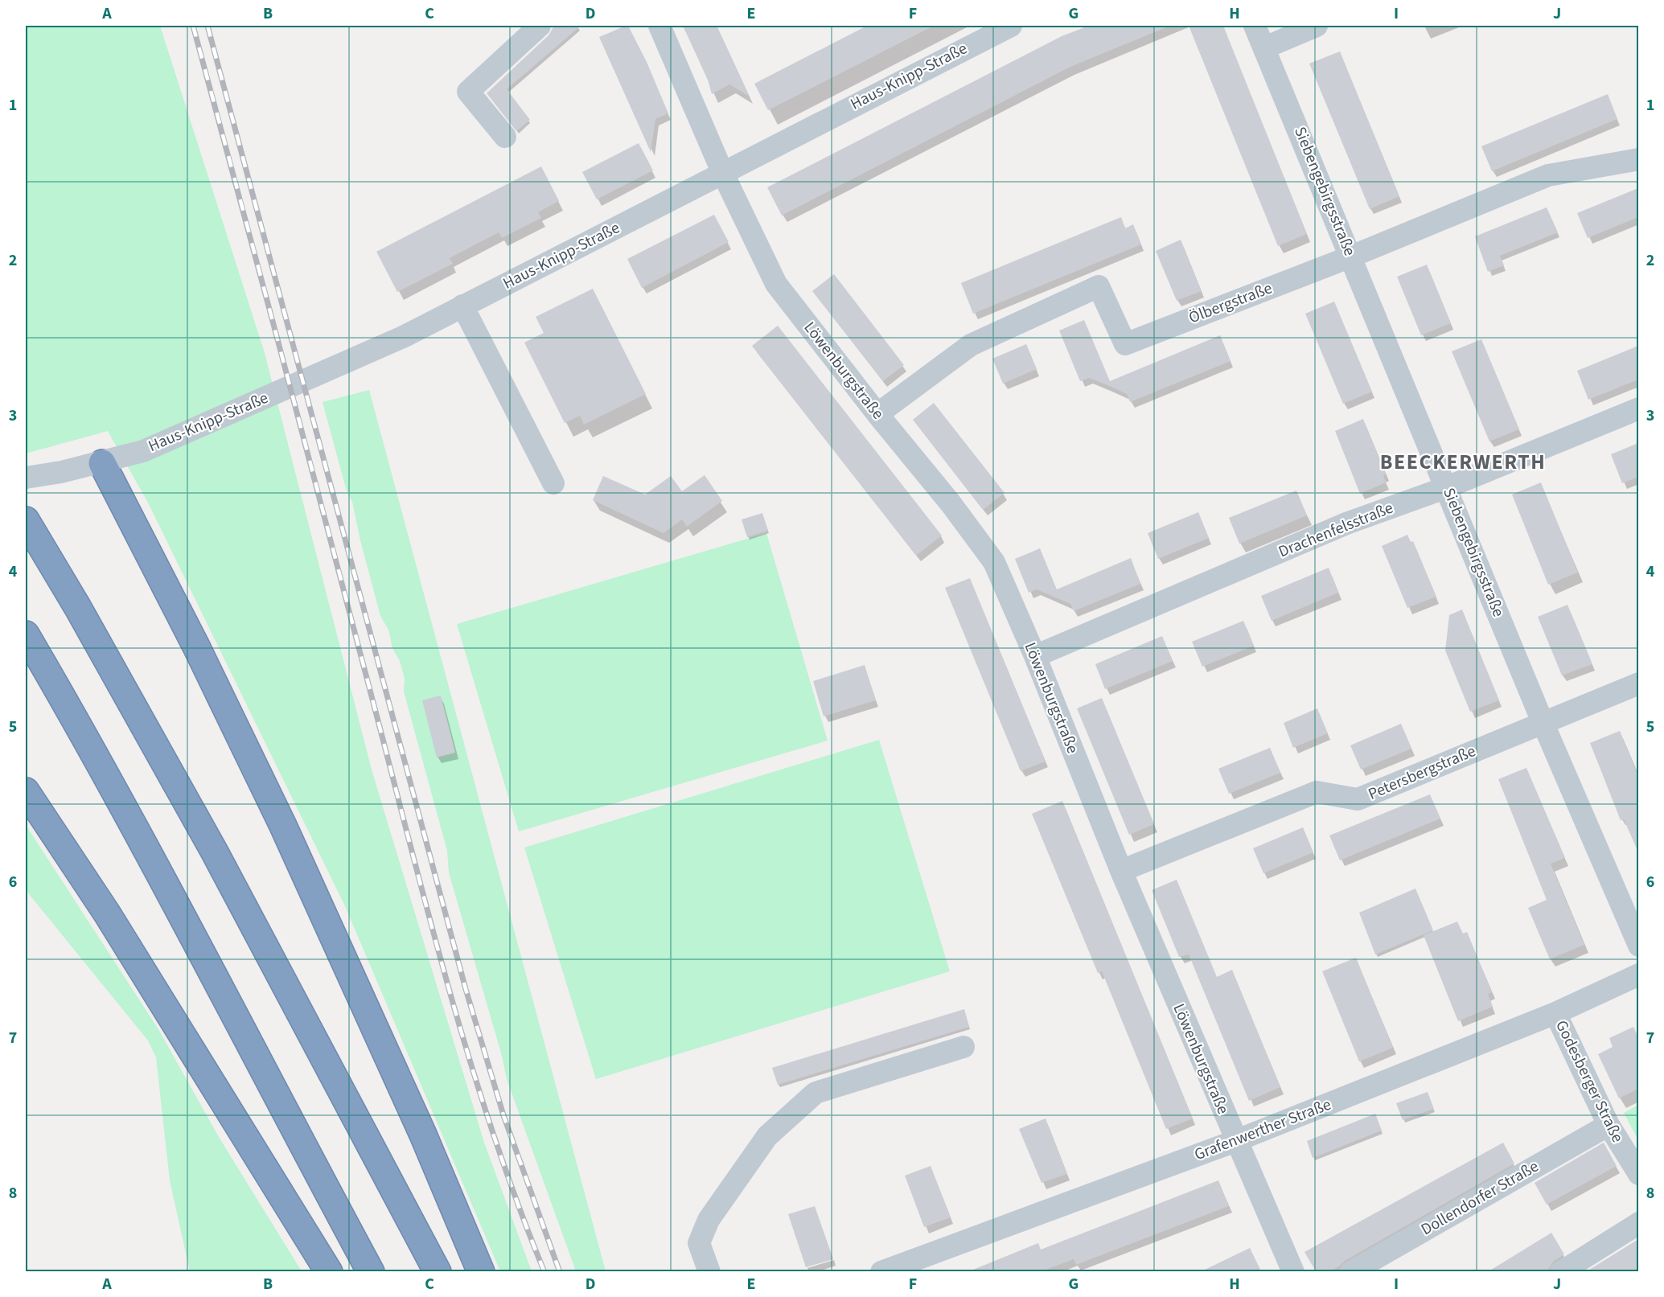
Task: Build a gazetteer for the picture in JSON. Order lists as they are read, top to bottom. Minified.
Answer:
{"streets":{"street":["Haus-Knipp-Straße","Siebengebirgsstraße","Ölbergstraße","Löwenburgstraße","Drachenfelsstraße","Petersbergstraße","Godesberger Straße","Grafenwerther Straße","Dollendorfer Straße"]},"crossings":[["Haus-Knipp-Straße","Löwenburgstraße"],["Siebengebirgsstraße","Ölbergstraße"],["Siebengebirgsstraße","Drachenfelsstraße"],["Siebengebirgsstraße","Petersbergstraße"],["Ölbergstraße","Löwenburgstraße"],["Löwenburgstraße","Drachenfelsstraße"],["Löwenburgstraße","Petersbergstraße"],["Löwenburgstraße","Grafenwerther Straße"],["Godesberger Straße","Grafenwerther Straße"],["Godesberger Straße","Dollendorfer Straße"]],"districts":["BEECKERWERTH"],"grid":{"columns":["A","B","C","D","E","F","G","H","I","J"],"rows":["1","2","3","4","5","6","7","8"]}}
